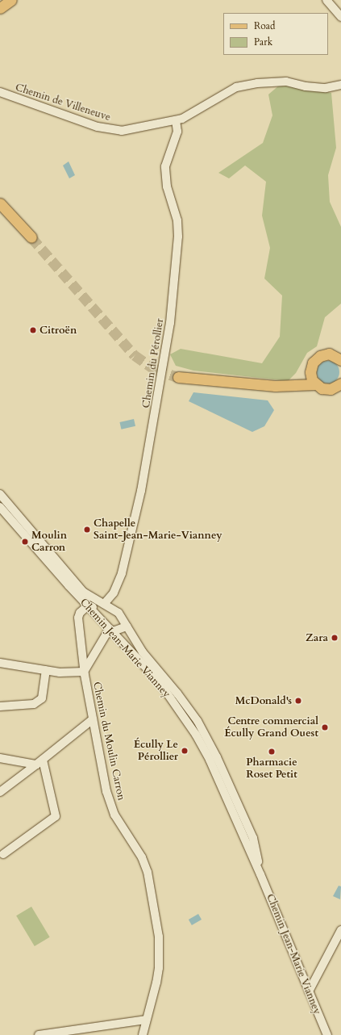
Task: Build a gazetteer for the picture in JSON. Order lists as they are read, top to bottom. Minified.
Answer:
{"streets":{"street":["Chemin de Villeneuve","Chemin du Pérollier","Chemin Jean-Marie Vianney","Chemin du Moulin Carron"]},"crossings":[["Chemin de Villeneuve","Chemin du Pérollier"],["Chemin du Pérollier","Chemin Jean-Marie Vianney"],["Chemin Jean-Marie Vianney","Chemin du Moulin Carron"]],"places":["Citroën","Chapelle Saint-Jean-Marie-Vianney","Moulin Carron","Zara","McDonald's","Centre commercial Écully Grand Ouest","Écully Le Pérollier","Pharmacie Roset Petit"],"legend":["Road","Park"]}
